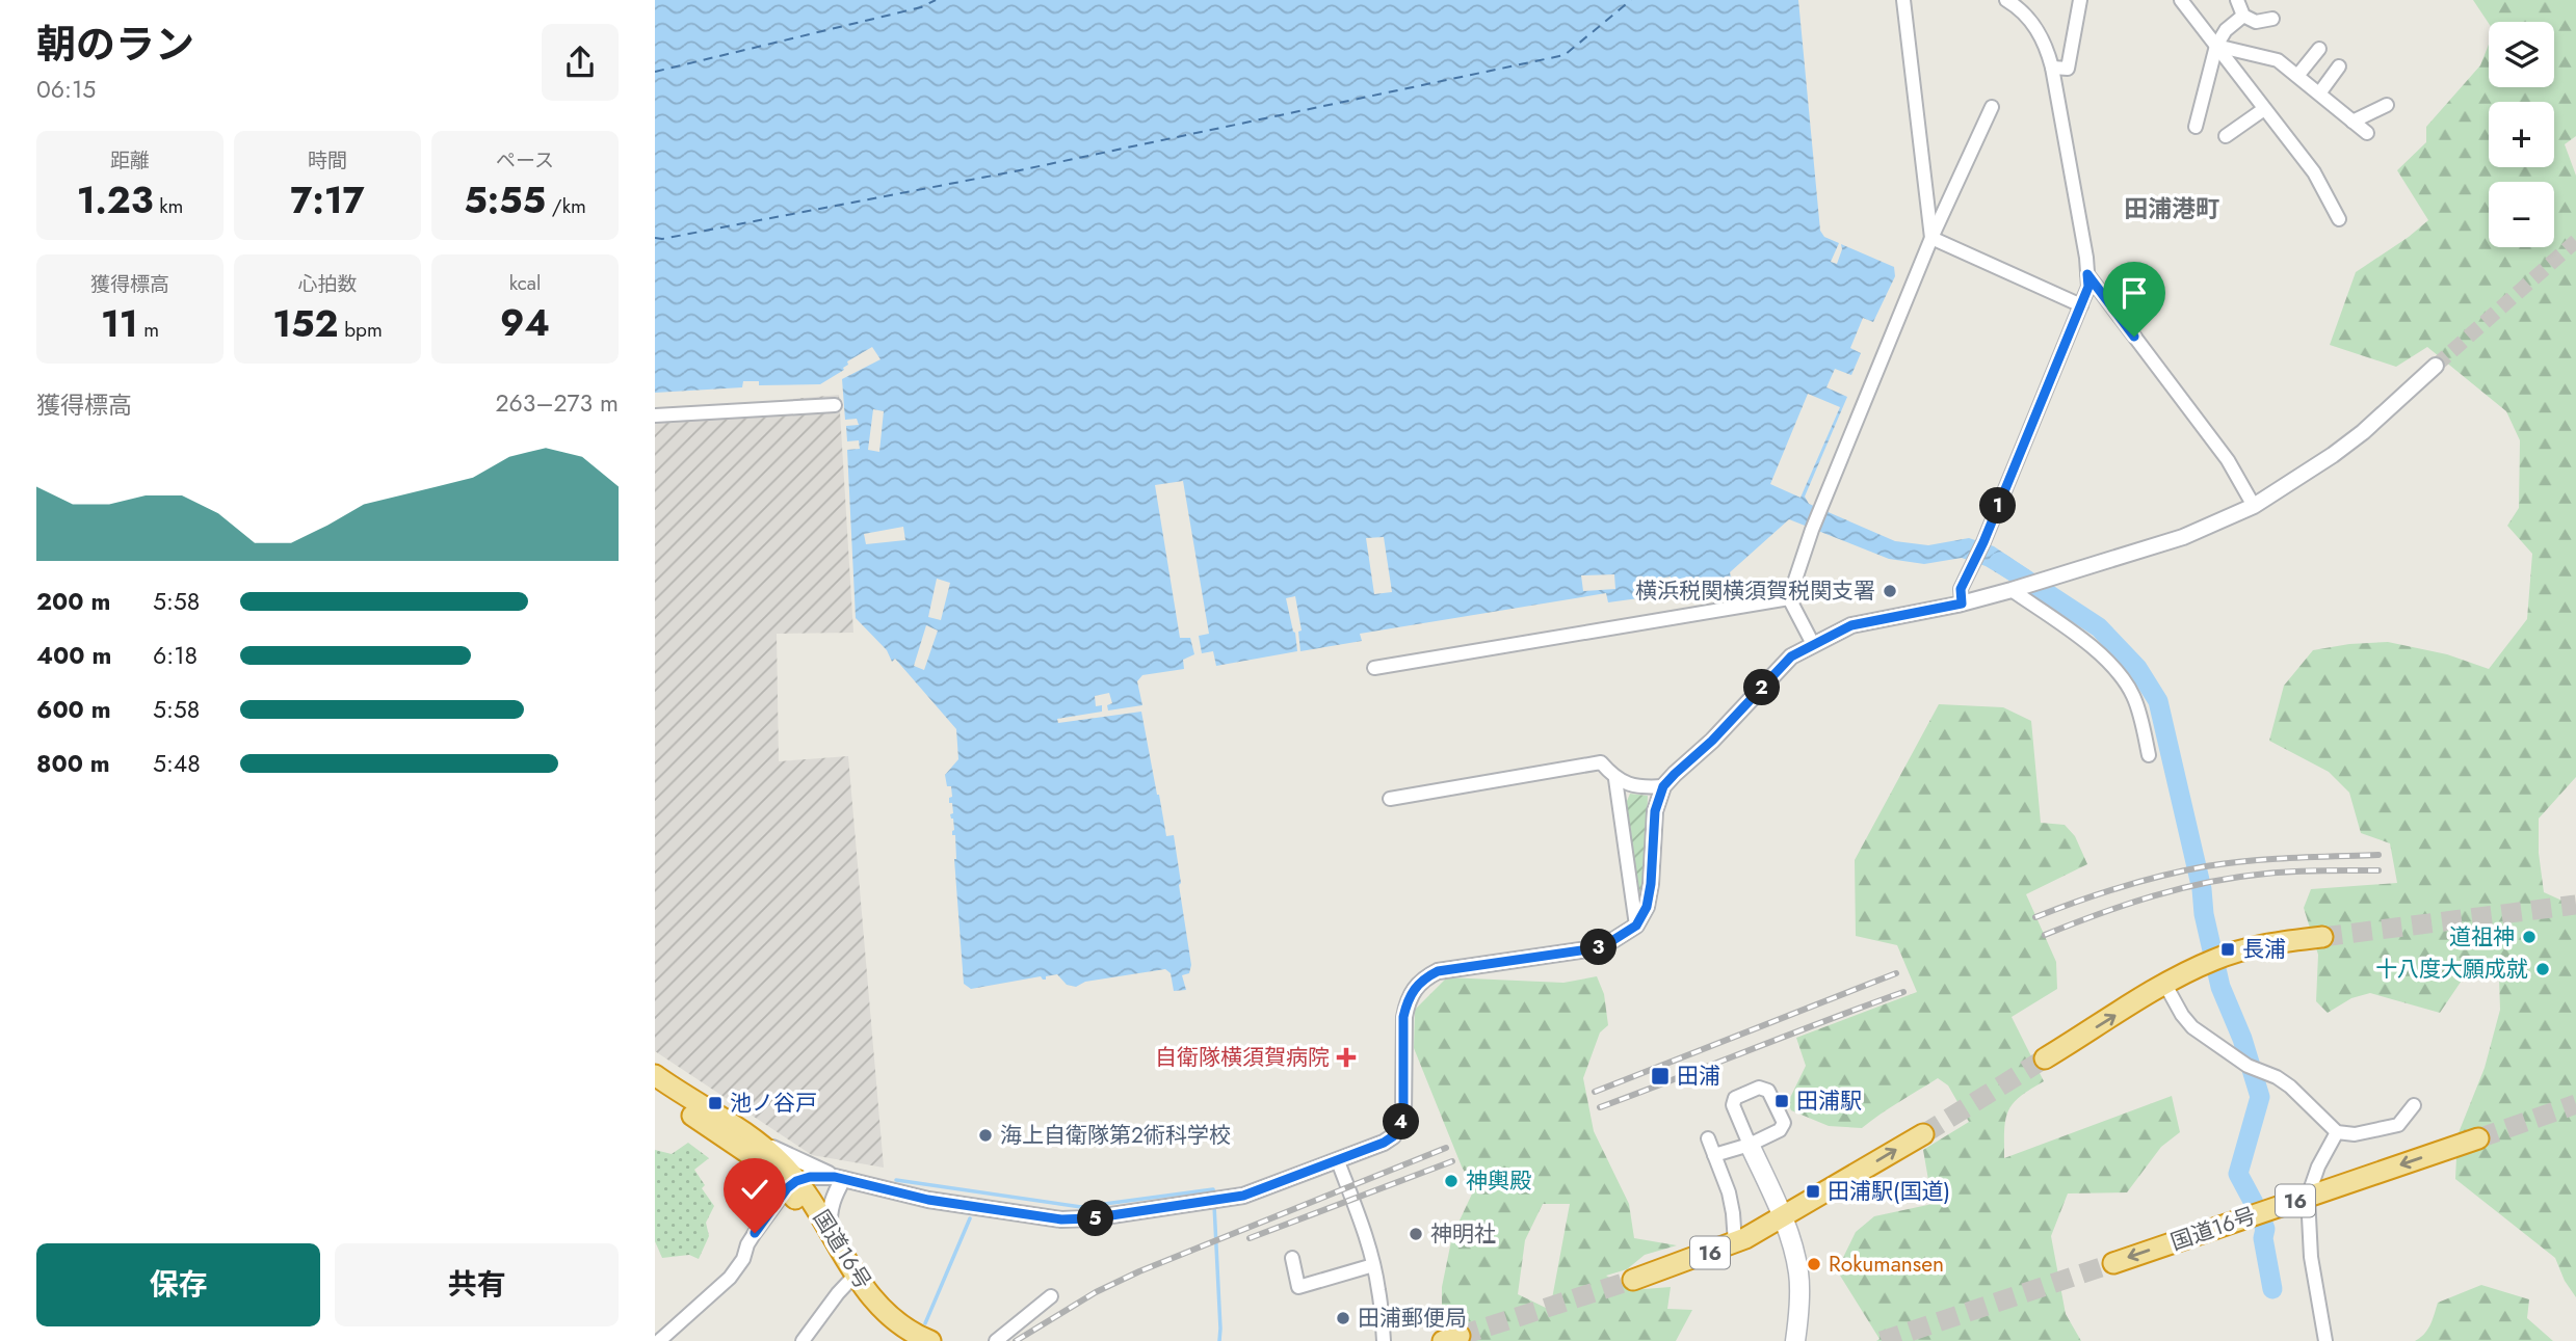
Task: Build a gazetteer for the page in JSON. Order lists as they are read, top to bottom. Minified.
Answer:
{"streets":{"highway":["16","国道16号"]},"districts":["田浦港町"],"places":{"other":["横浜税関横須賀税関支署","道祖神","十八度大願成就","海上自衛隊第2術科学校","神輿殿","神明社","Rokumansen","田浦郵便局"],"transit":["長浦","田浦","田浦駅","池ノ谷戸","田浦駅(国道)"],"health":["自衛隊横須賀病院"]},"page":{"heading":["朝のラン","06:15"],"map_buttons":["+","−"],"stats":[["距離","1.23 km"],["時間","7:17"],["ペース","5:55 /km"],["獲得標高","11 m"],["心拍数","152 bpm"],["kcal","94"]],"chart":["獲得標高","263–273 m"],"pins":["1","2","3","4","5"],"list":[{"name":"200 m","note":"5:58"},{"name":"400 m","note":"6:18"},{"name":"600 m","note":"5:58"},{"name":"800 m","note":"5:48"}],"buttons":["保存","共有"]}}
